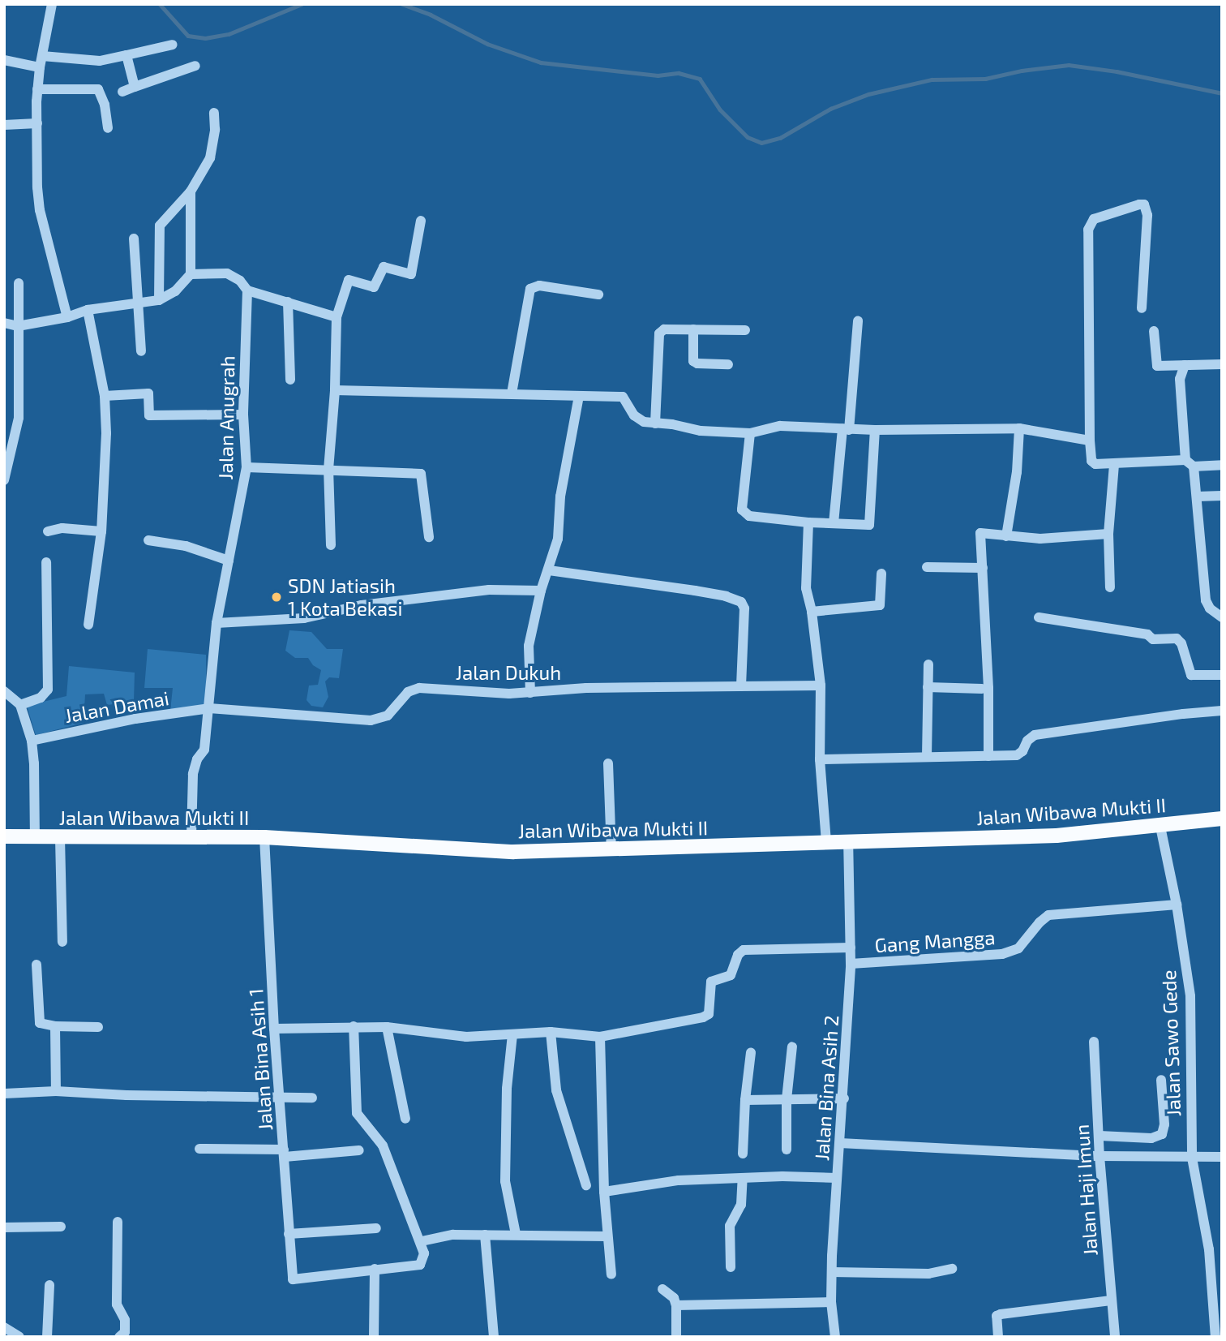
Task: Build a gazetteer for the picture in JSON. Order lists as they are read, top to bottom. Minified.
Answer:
{"streets":{"main road":["Jalan Wibawa Mukti II"],"street":["Jalan Anugrah","Jalan Dukuh","Jalan Damai","Gang Mangga","Jalan Sawo Gede","Jalan Bina Asih 1","Jalan Bina Asih 2","Jalan Haji Imun"]},"crossings":[["Jalan Anugrah","Jalan Dukuh"],["Jalan Anugrah","Jalan Damai"],["Jalan Anugrah","Jalan Wibawa Mukti II"],["Jalan Dukuh","Jalan Damai"],["Jalan Wibawa Mukti II","Jalan Sawo Gede"],["Jalan Wibawa Mukti II","Jalan Bina Asih 1"],["Jalan Wibawa Mukti II","Jalan Bina Asih 2"],["Gang Mangga","Jalan Sawo Gede"],["Gang Mangga","Jalan Bina Asih 2"]],"places":["SDN Jatiasih 1 Kota Bekasi"]}
